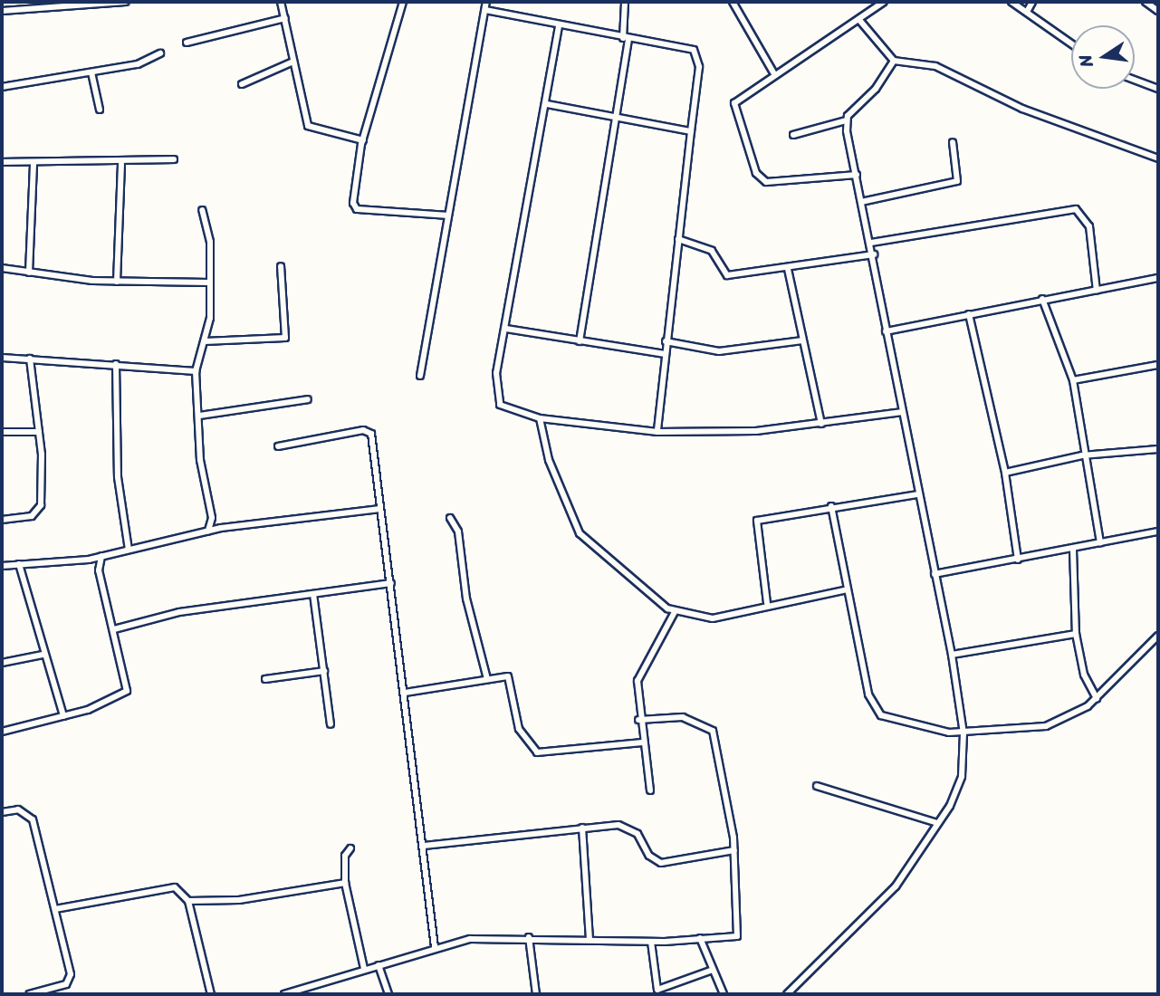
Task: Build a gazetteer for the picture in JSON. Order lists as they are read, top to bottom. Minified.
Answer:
{"north":"left"}
